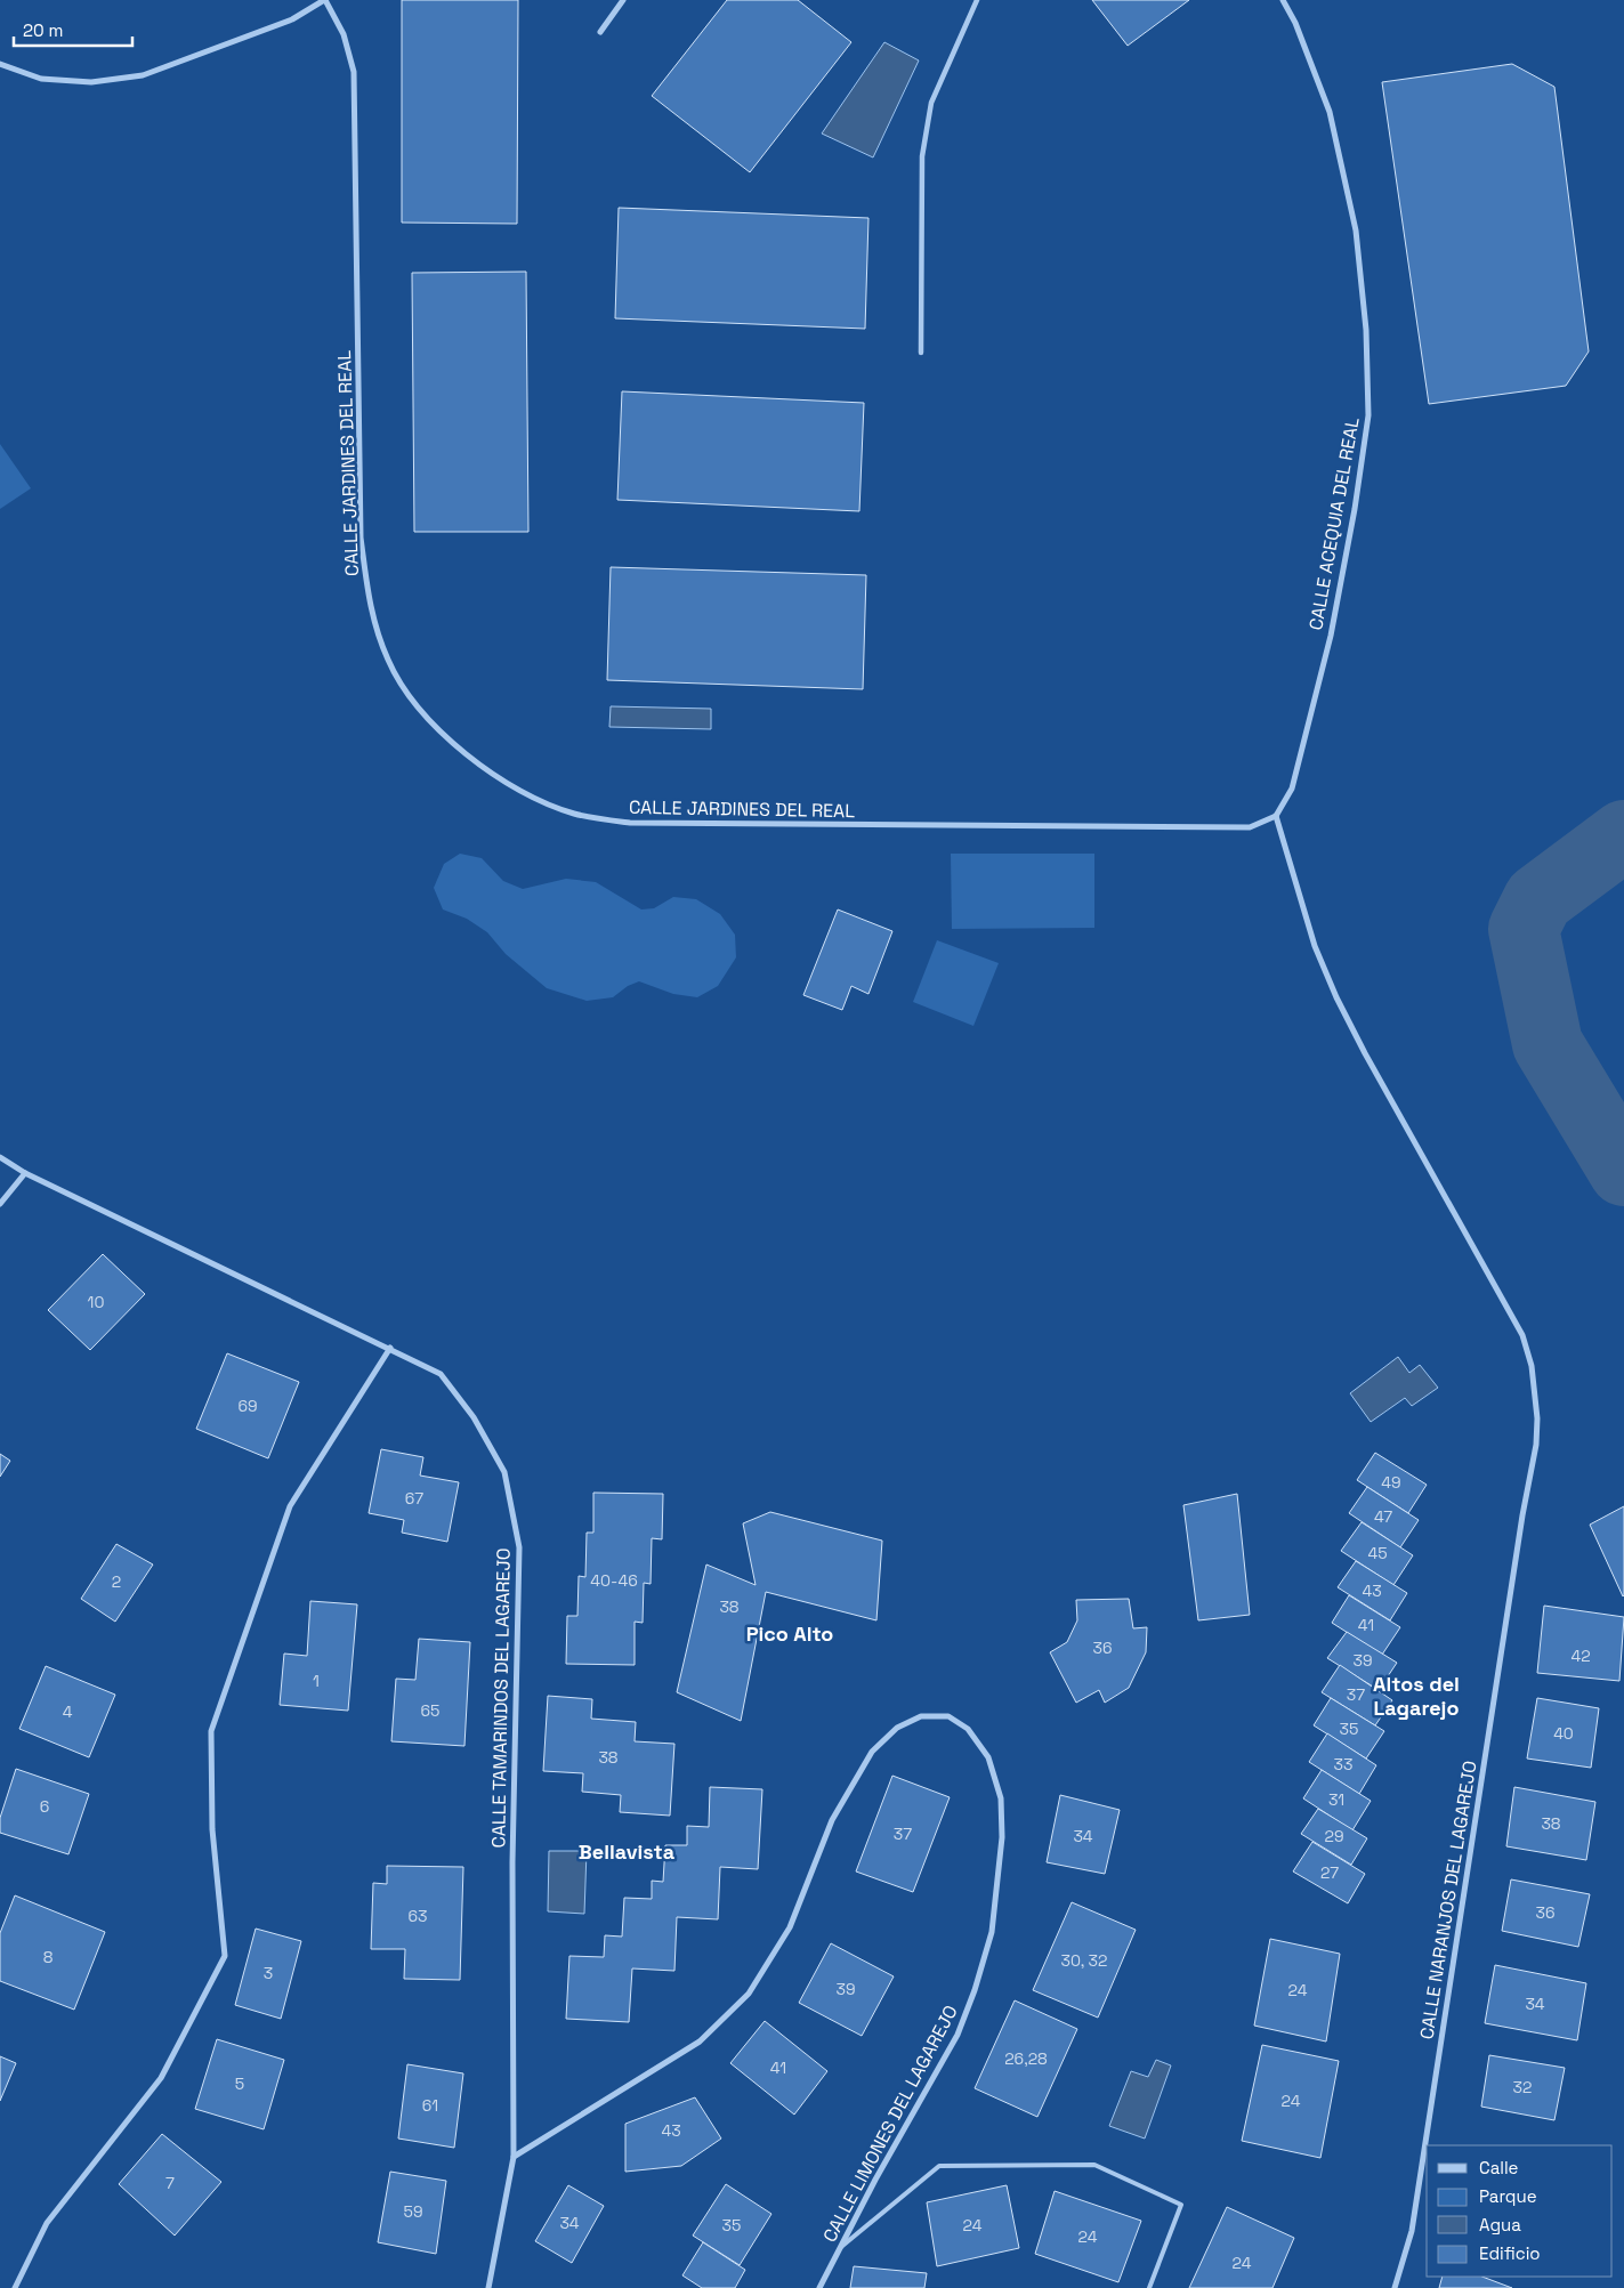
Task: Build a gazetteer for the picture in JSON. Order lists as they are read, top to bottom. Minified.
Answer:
{"streets":{"street":["CALLE JARDINES DEL REAL","CALLE ACEQUIA DEL REAL","CALLE TAMARINDOS DEL LAGAREJO","CALLE NARANJOS DEL LAGAREJO","CALLE LIMONES DEL LAGAREJO"]},"crossings":[["CALLE JARDINES DEL REAL","CALLE ACEQUIA DEL REAL"],["CALLE JARDINES DEL REAL","CALLE NARANJOS DEL LAGAREJO"],["CALLE ACEQUIA DEL REAL","CALLE NARANJOS DEL LAGAREJO"],["CALLE TAMARINDOS DEL LAGAREJO","CALLE LIMONES DEL LAGAREJO"]],"districts":["Pico Alto","Altos del Lagarejo","Bellavista"],"house_numbers":["10","69","49","67","47","45","40-46","2","43","38","41","36","42","39","1","37","65","4","35","40","38","33","31","6","38","37","34","29","27","36","63","8","30, 32","3","39","24","34","26,28","41","5","32","24","61","43","7","59","34","35","24","24","24"],"legend":["Calle","Parque","Agua","Edificio"],"scale_bar":"20 m"}
